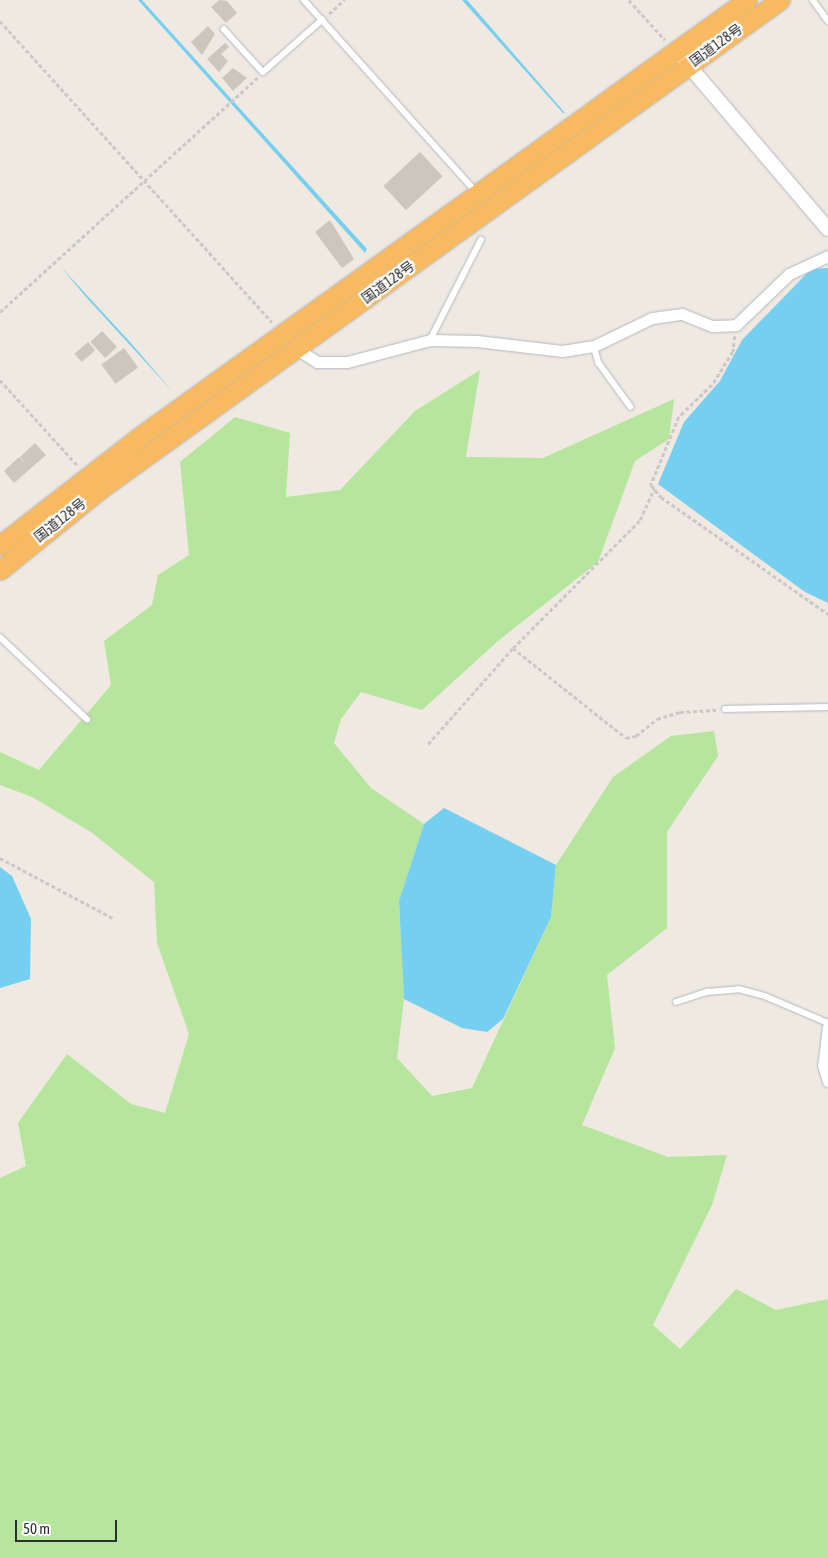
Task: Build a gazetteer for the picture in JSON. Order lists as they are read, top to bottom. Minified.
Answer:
{"streets":{"highway":["国道128号"]},"scale_bar":"50 m"}
